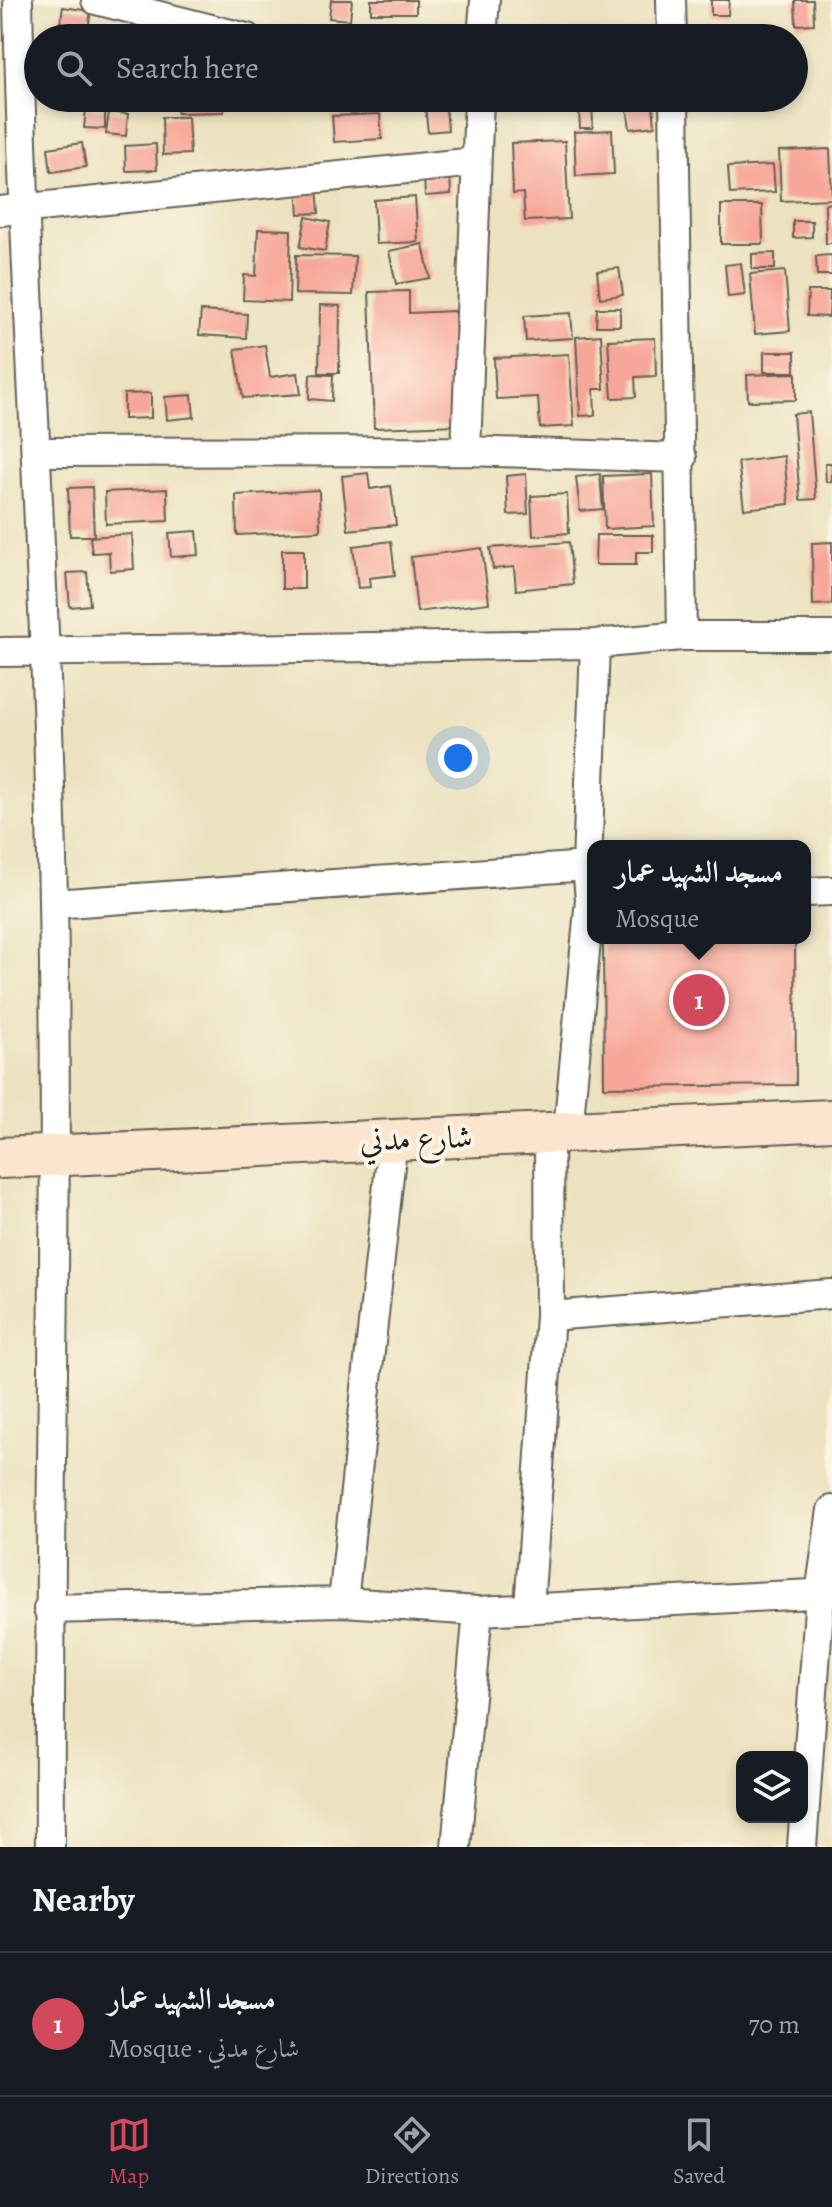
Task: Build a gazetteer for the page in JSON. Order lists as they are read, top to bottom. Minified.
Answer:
{"streets":{"street":["شارع مدني"]},"page":{"search":"Search here","popup":["مسجد الشهيد عمار","Mosque"],"pins":"1","heading":"Nearby","list":[{"mark":"1","name":"مسجد الشهيد عمار","note":"Mosque · شارع مدني","value":"70 m"}],"nav":["Map","Directions","Saved"]}}
